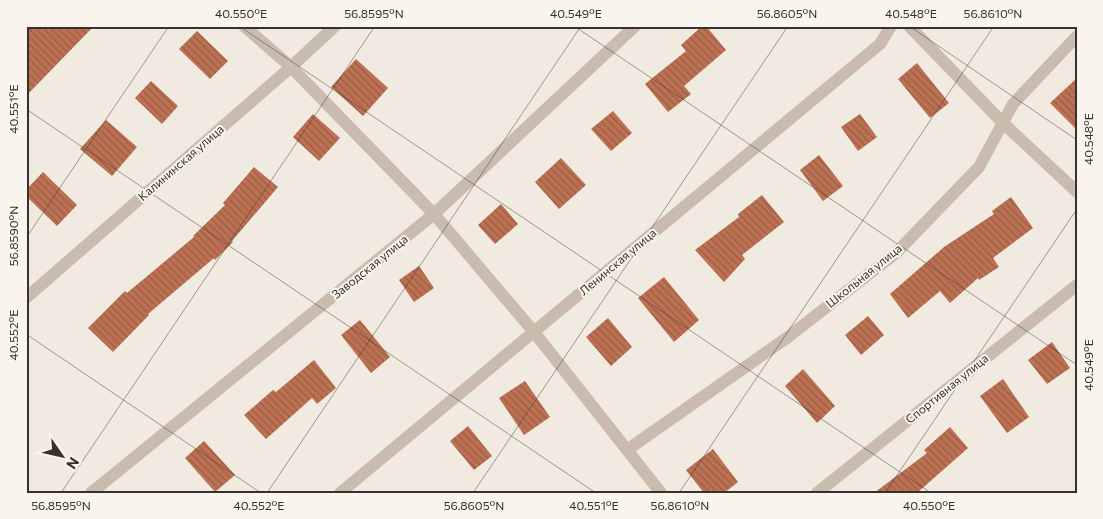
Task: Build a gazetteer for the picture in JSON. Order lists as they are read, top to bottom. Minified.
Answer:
{"streets":{"street":["Калининская улица","Ленинская улица","Заводская улица","Школьная улица","Спортивная улица"]},"north":"bottom right","coordinates":["40.550°E","56.8595°N","40.549°E","56.8605°N","40.548°E","56.8610°N","40.551°E","56.8590°N","40.552°E"]}
